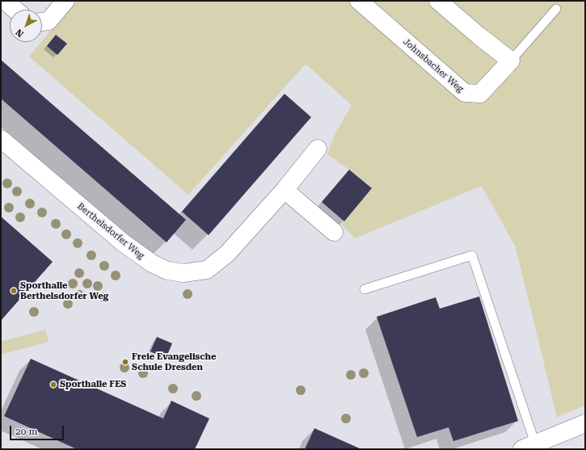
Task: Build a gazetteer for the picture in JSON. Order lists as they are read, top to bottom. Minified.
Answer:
{"streets":{"street":["Johnsbacher Weg","Berthelsdorfer Weg"]},"places":["Sporthalle Berthelsdorfer Weg","Freie Evangelische Schule Dresden","Sporthalle FES"],"scale_bar":"20 m","north":"bottom left"}
